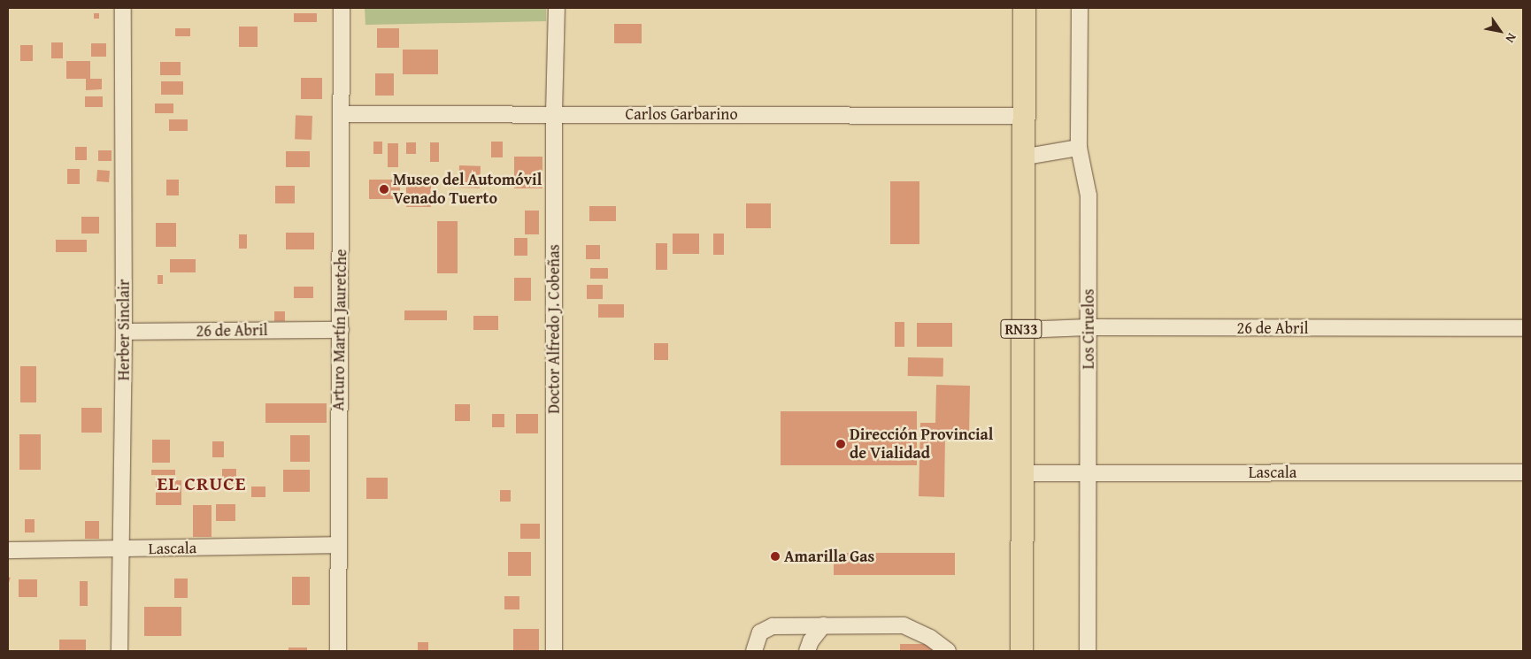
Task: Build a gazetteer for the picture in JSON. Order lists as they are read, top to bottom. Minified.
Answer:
{"streets":{"highway":["RN33"],"street":["Carlos Garbarino","26 de Abril","Doctor Alfredo J. Cobeñas","Los Ciruelos","Herber Sinclair","Arturo Martín Jauretche","Lascala"]},"crossings":[["Carlos Garbarino","Doctor Alfredo J. Cobeñas"],["Carlos Garbarino","RN33"],["Carlos Garbarino","Arturo Martín Jauretche"],["26 de Abril","RN33"],["26 de Abril","Los Ciruelos"],["26 de Abril","Herber Sinclair"],["26 de Abril","Arturo Martín Jauretche"],["RN33","Lascala"],["Los Ciruelos","Lascala"],["Herber Sinclair","Lascala"],["Arturo Martín Jauretche","Lascala"]],"districts":["EL CRUCE"],"places":["Museo del Automóvil Venado Tuerto","Dirección Provincial de Vialidad","Amarilla Gas"],"north":"bottom right"}
